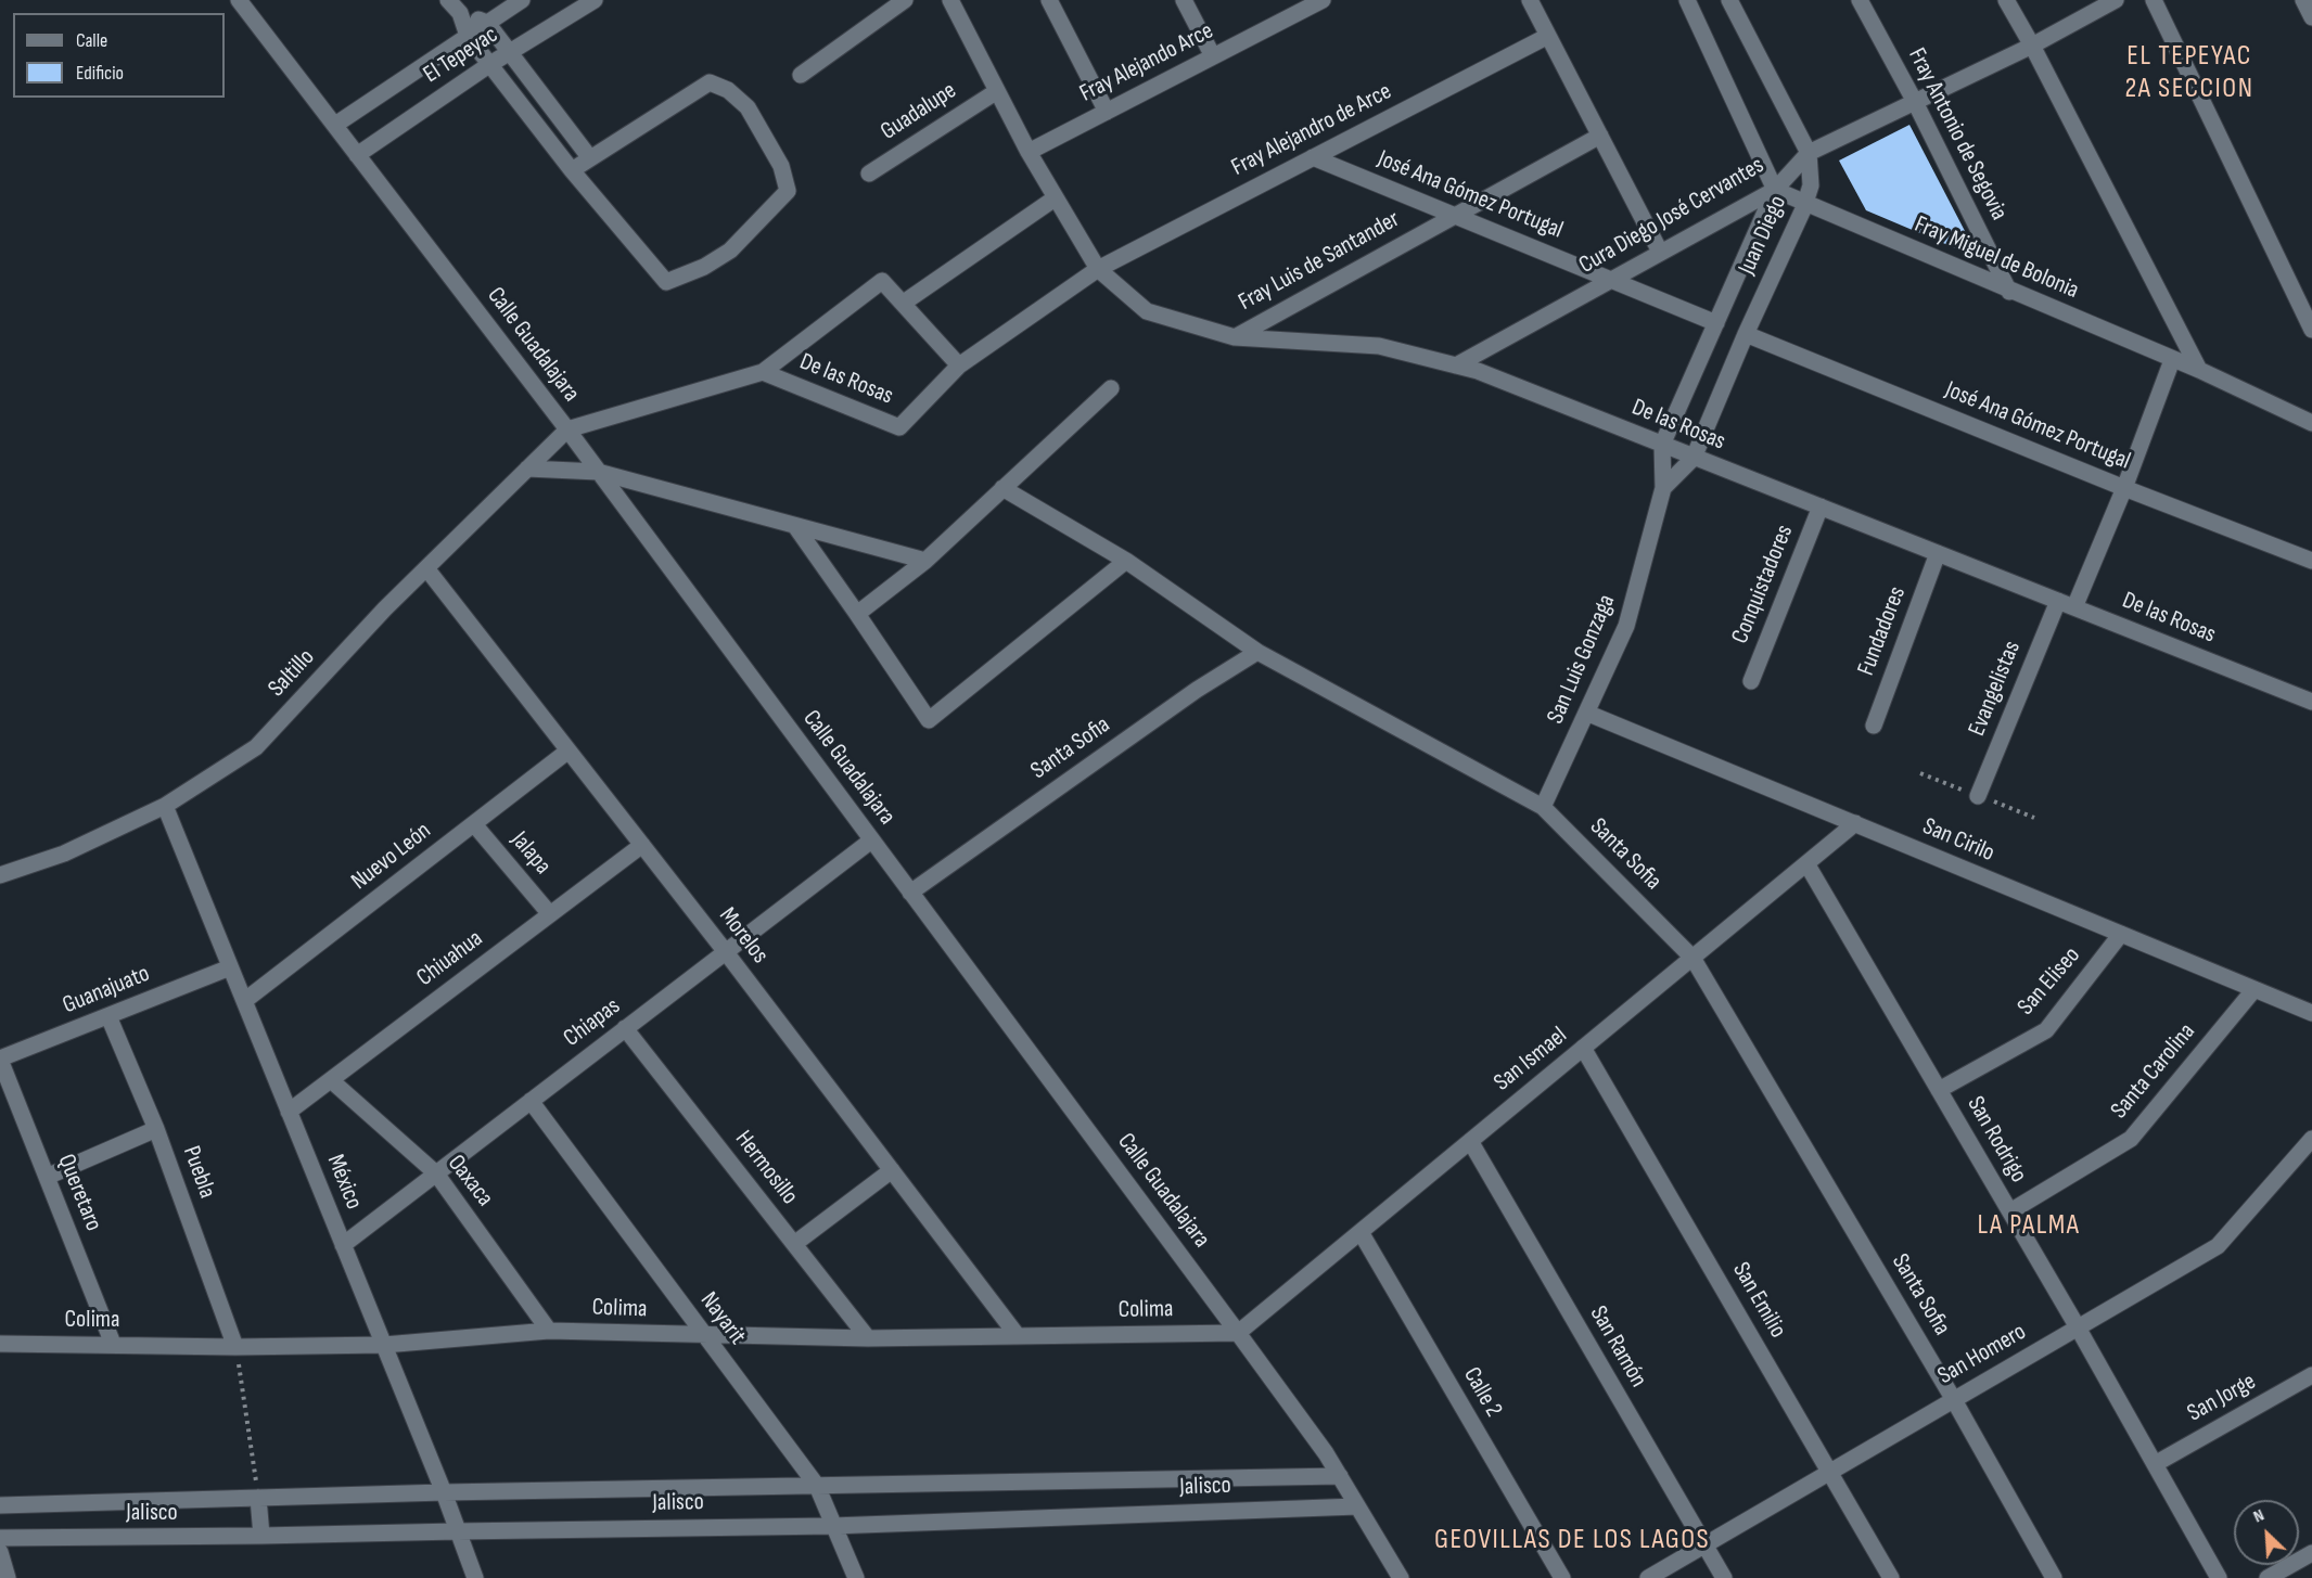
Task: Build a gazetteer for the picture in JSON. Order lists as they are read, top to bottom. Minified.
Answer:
{"streets":{"street":["El Tepeyac","Fray Alejando Arce","Guadalupe","Fray Alejandro de Arce","Fray Antonio de Segovia","José Ana Gómez Portugal","Cura Diego José Cervantes","Juan Diego","Fray Miguel de Bolonia","Fray Luis de Santander","Calle Guadalajara","De las Rosas","Conquistadores","Fundadores","San Luis Gonzaga","Saltillo","Evangelistas","Santa Sofia","San Cirilo","Jalapa","Nuevo León","Morelos","Chiuahua","San Eliseo","Guanajuato","Chiapas","San Ismael","Santa Carolina","San Rodrigo","Hermosillo","Puebla","Oaxaca","México","Queretaro","San Emilio","Colima","Nayarit","San Ramón","San Homero","Calle 2","San Jorge","Jalisco"]},"crossings":[["El Tepeyac","Calle Guadalajara"],["Fray Alejando Arce","De las Rosas"],["Guadalupe","De las Rosas"],["Fray Alejandro de Arce","José Ana Gómez Portugal"],["Fray Alejandro de Arce","De las Rosas"],["Fray Antonio de Segovia","Cura Diego José Cervantes"],["Fray Antonio de Segovia","Fray Miguel de Bolonia"],["José Ana Gómez Portugal","Cura Diego José Cervantes"],["José Ana Gómez Portugal","Juan Diego"],["José Ana Gómez Portugal","Fray Luis de Santander"],["José Ana Gómez Portugal","San Luis Gonzaga"],["Cura Diego José Cervantes","Juan Diego"],["Cura Diego José Cervantes","Fray Miguel de Bolonia"],["Cura Diego José Cervantes","De las Rosas"],["Cura Diego José Cervantes","San Luis Gonzaga"],["Juan Diego","Fray Miguel de Bolonia"],["Juan Diego","De las Rosas"],["Juan Diego","San Luis Gonzaga"],["Fray Miguel de Bolonia","San Luis Gonzaga"],["Fray Luis de Santander","De las Rosas"],["Calle Guadalajara","De las Rosas"],["Calle Guadalajara","Saltillo"],["Calle Guadalajara","Santa Sofia"],["Calle Guadalajara","Chiapas"],["Calle Guadalajara","San Ismael"],["Calle Guadalajara","Colima"],["Calle Guadalajara","Jalisco"],["De las Rosas","Conquistadores"],["De las Rosas","Fundadores"],["De las Rosas","San Luis Gonzaga"],["De las Rosas","Saltillo"],["De las Rosas","Evangelistas"],["San Luis Gonzaga","Santa Sofia"],["San Luis Gonzaga","San Cirilo"],["Saltillo","Morelos"],["Saltillo","México"],["Santa Sofia","San Ismael"],["Santa Sofia","San Homero"],["San Cirilo","San Eliseo"],["San Cirilo","San Ismael"],["San Cirilo","Santa Carolina"],["Jalapa","Nuevo León"],["Jalapa","Chiuahua"],["Nuevo León","Morelos"],["Nuevo León","México"],["Morelos","Chiuahua"],["Morelos","Chiapas"],["Morelos","Colima"],["Chiuahua","Oaxaca"],["Chiuahua","México"],["San Eliseo","San Rodrigo"],["Guanajuato","Puebla"],["Guanajuato","México"],["Guanajuato","Queretaro"],["Chiapas","Hermosillo"],["Chiapas","Oaxaca"],["Chiapas","México"],["Chiapas","Nayarit"],["San Ismael","San Rodrigo"],["San Ismael","San Emilio"],["San Ismael","Colima"],["San Ismael","San Ramón"],["San Ismael","Calle 2"],["Santa Carolina","San Rodrigo"],["San Rodrigo","San Homero"],["San Rodrigo","San Jorge"],["Hermosillo","Colima"],["Puebla","Colima"],["Oaxaca","Colima"],["México","Colima"],["México","Jalisco"],["Queretaro","Colima"],["San Emilio","San Homero"],["Colima","Nayarit"],["Nayarit","Jalisco"],["San Ramón","San Homero"]],"districts":["EL TEPEYAC 2A SECCION","LA PALMA","GEOVILLAS DE LOS LAGOS"],"legend":["Calle","Edificio"],"north":"top left"}
